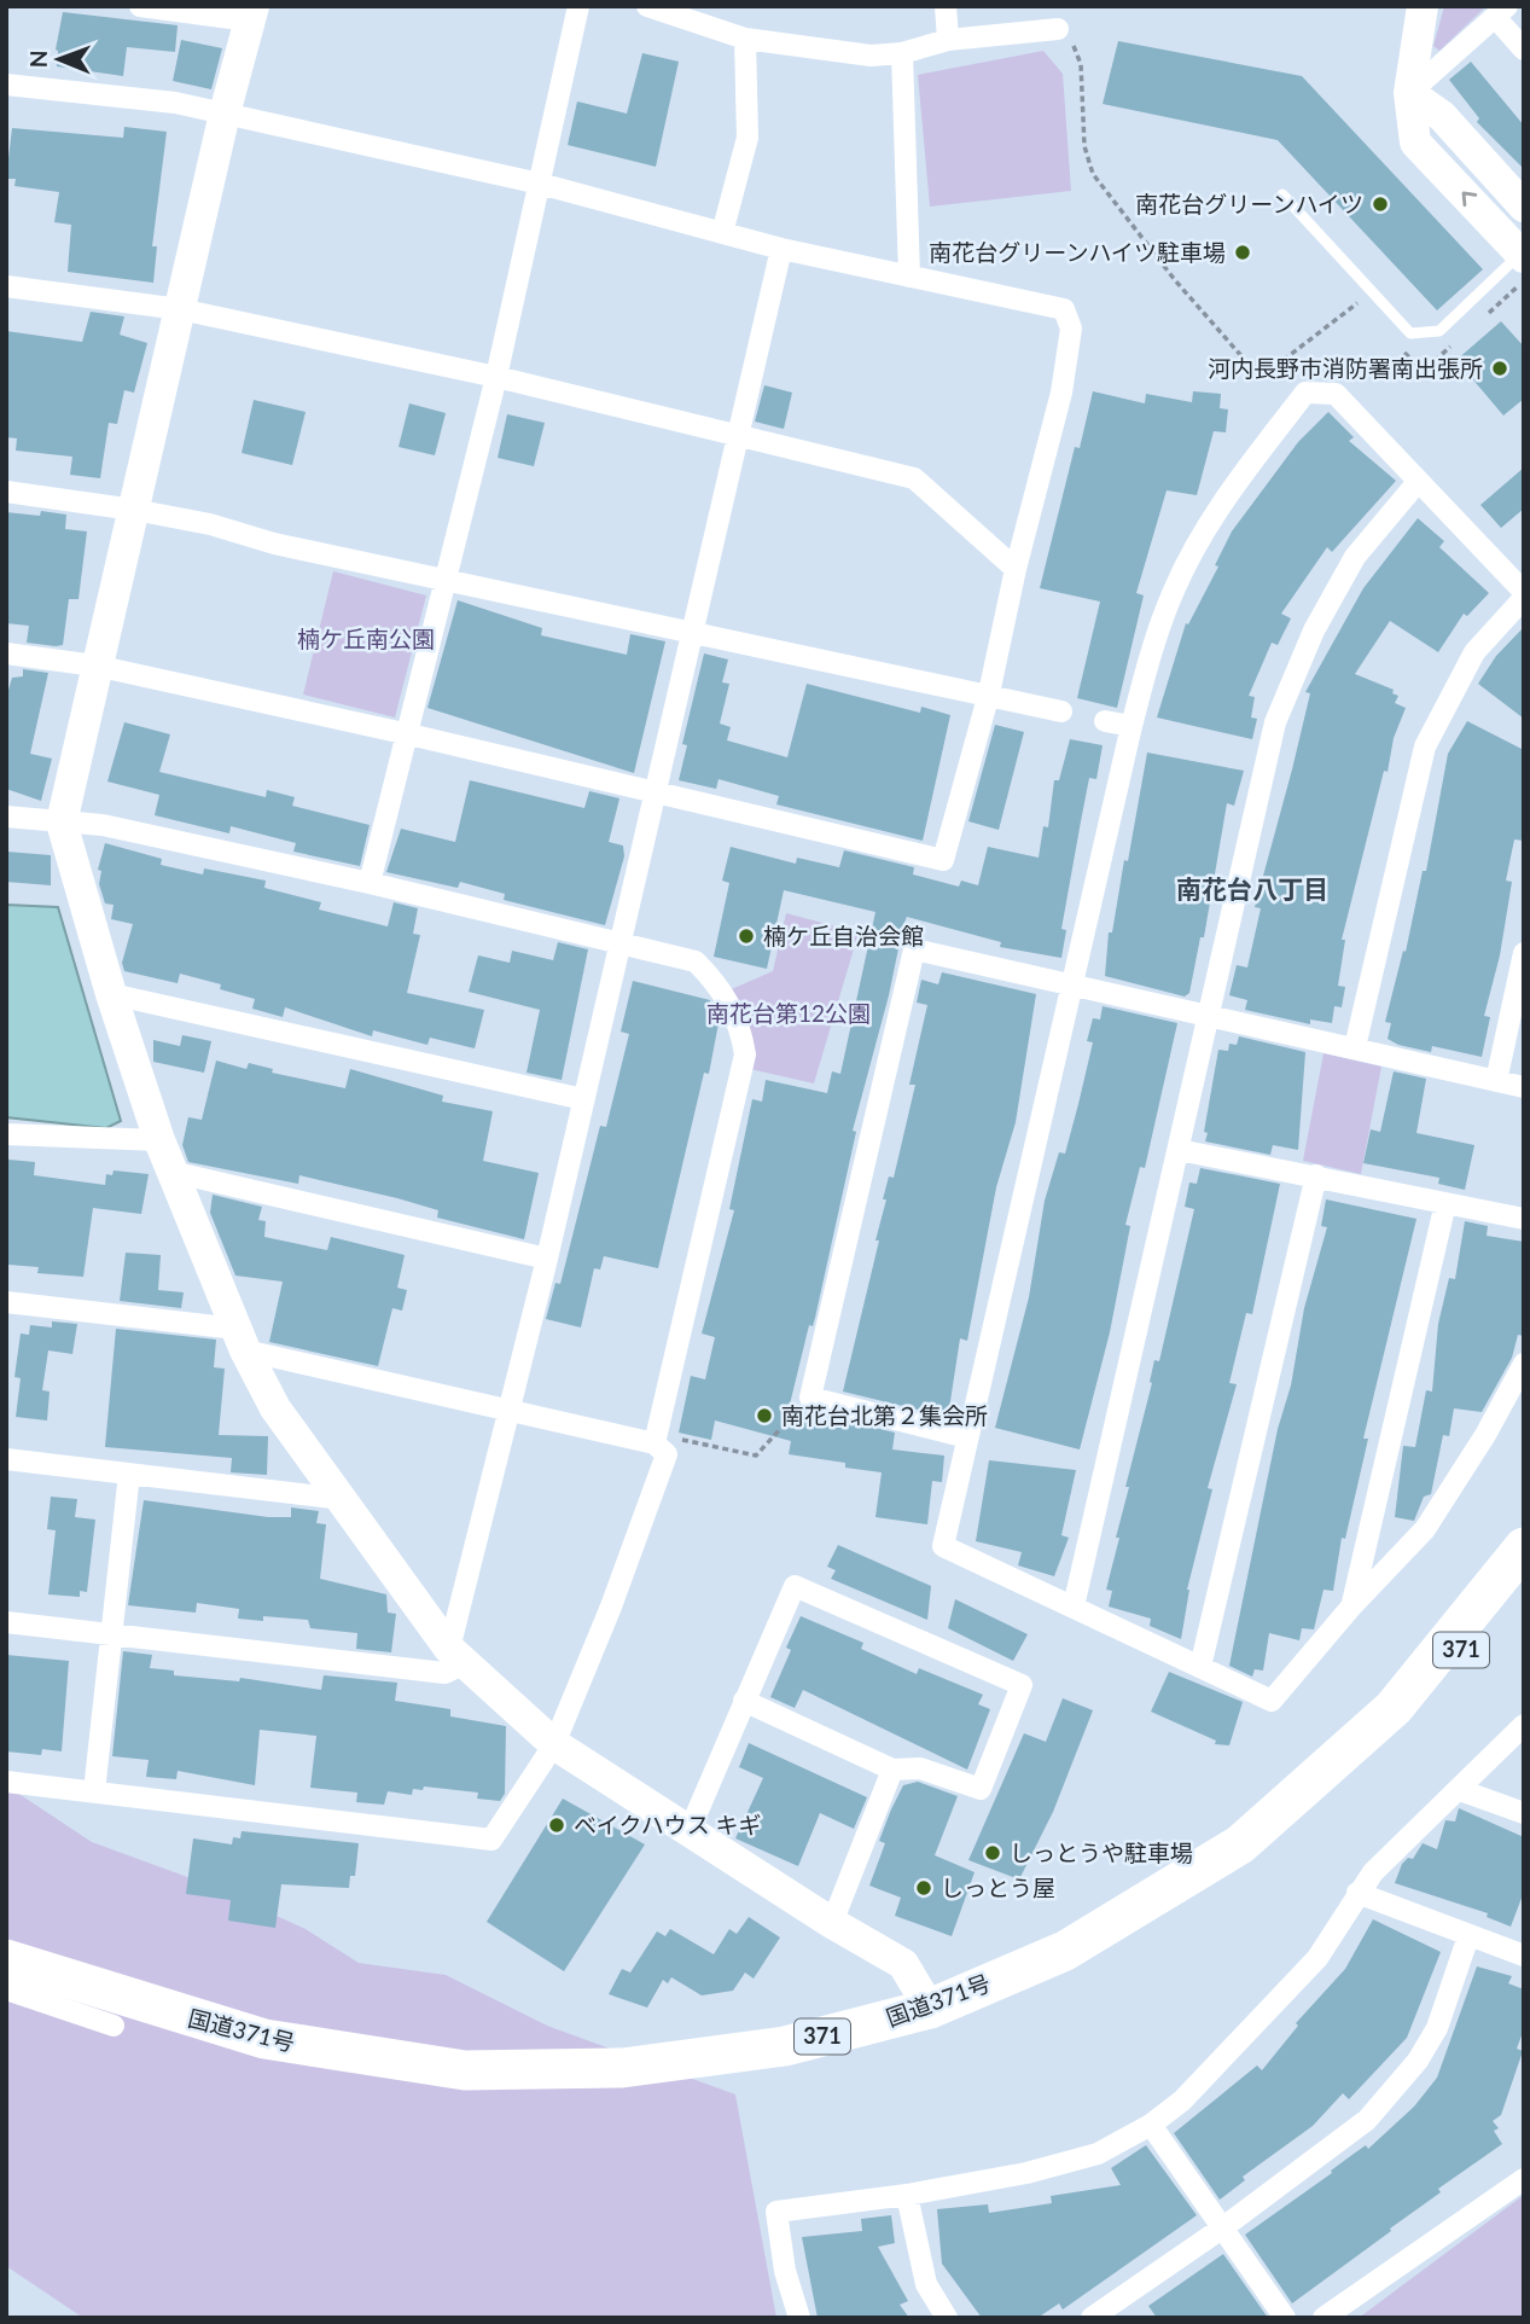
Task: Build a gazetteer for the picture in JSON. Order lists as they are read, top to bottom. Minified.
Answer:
{"streets":{"highway":["371","国道371号"]},"crossings":[["371","国道371号"]],"districts":["南花台八丁目"],"parks":["楠ケ丘南公園","南花台第12公園"],"places":["南花台グリーンハイツ","南花台グリーンハイツ駐車場","河内長野市消防署南出張所","楠ケ丘自治会館","南花台北第２集会所","ベイクハウス キギ","しっとうや駐車場","しっとう屋"],"north":"left"}
